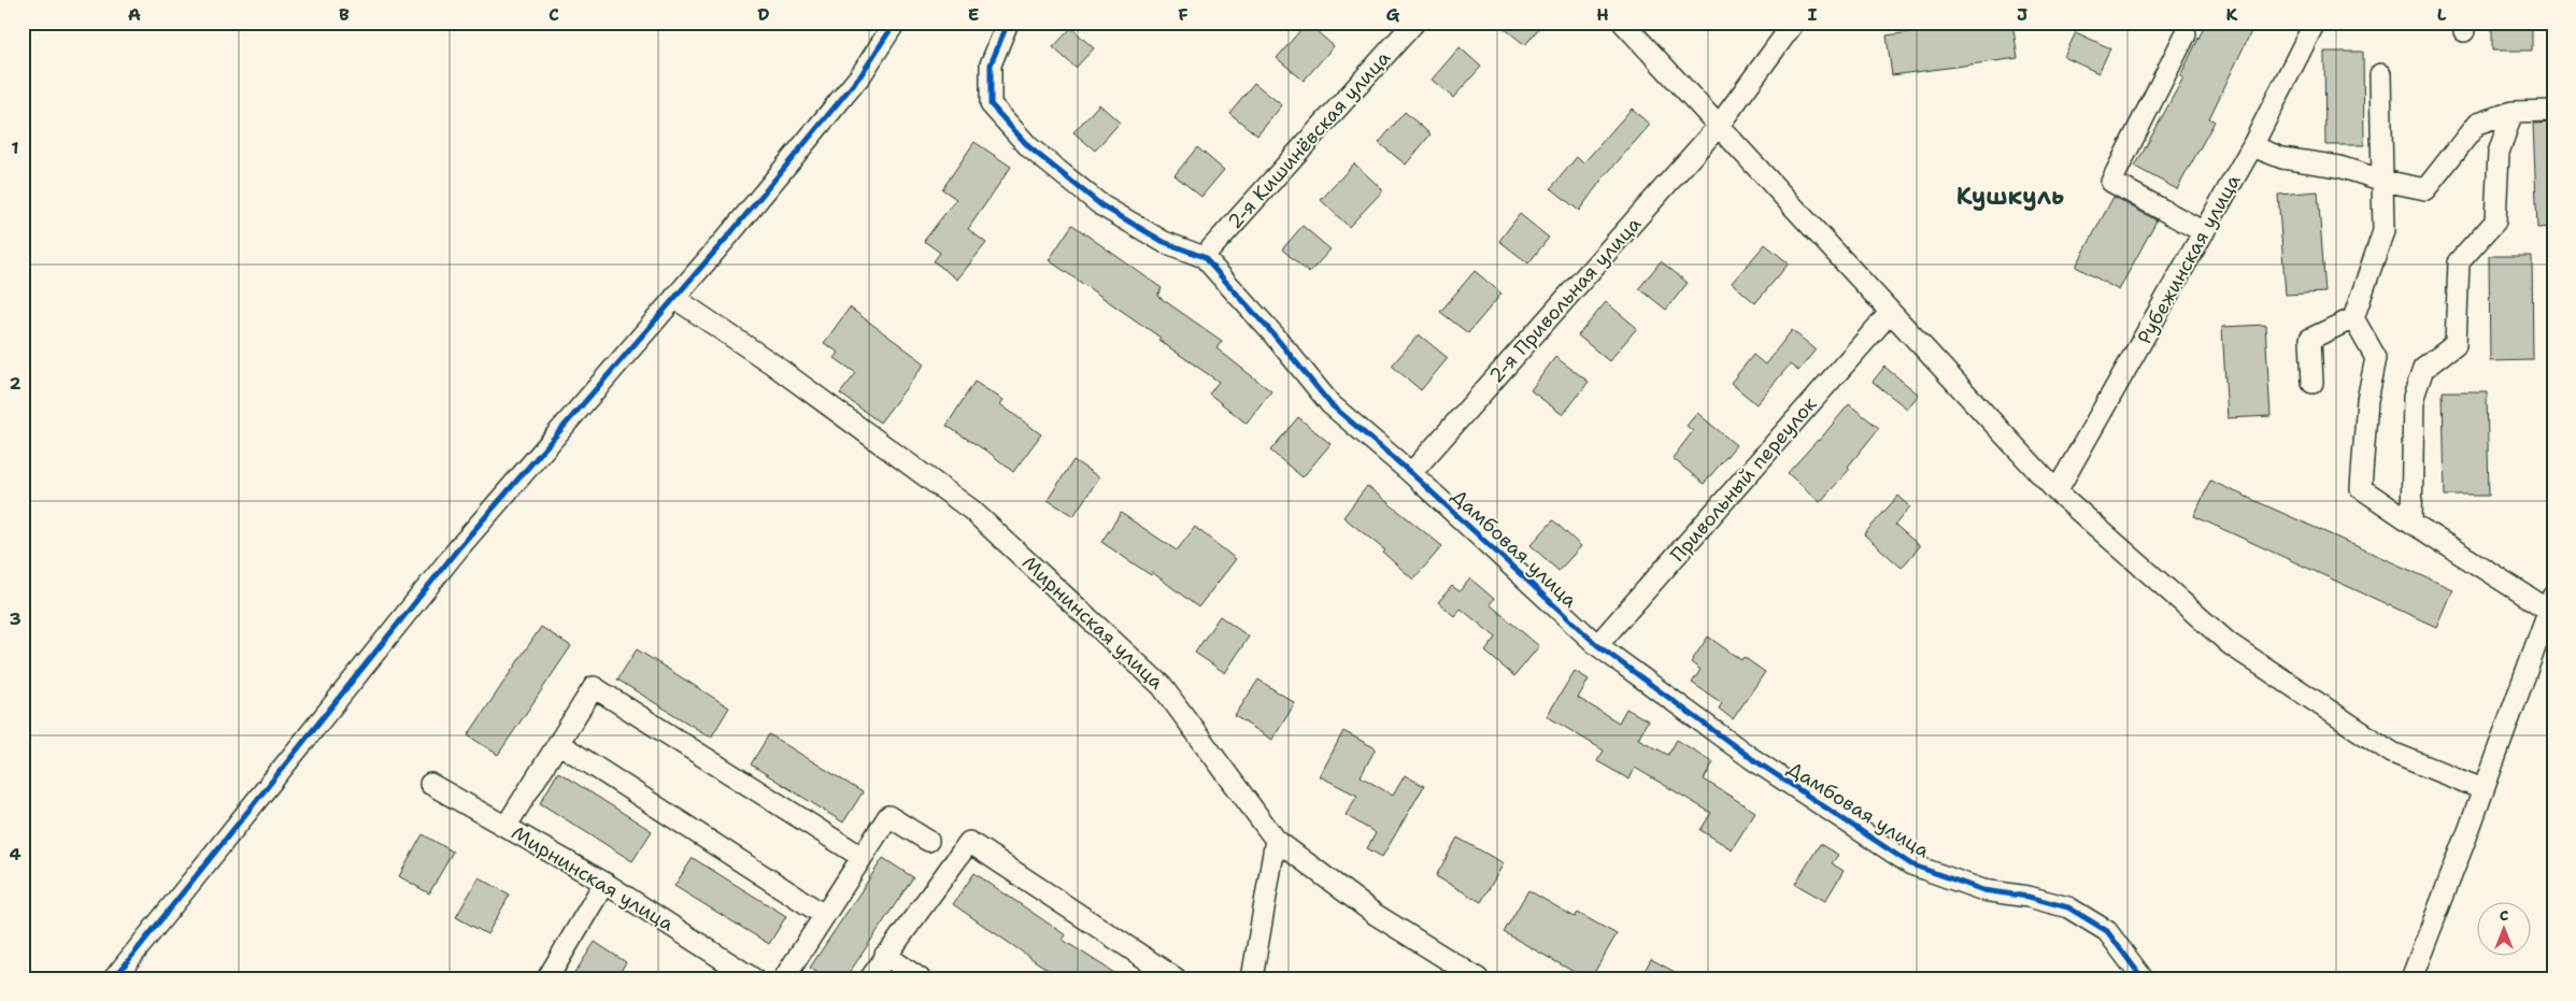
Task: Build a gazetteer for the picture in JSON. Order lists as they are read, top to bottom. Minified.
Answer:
{"streets":{"street":["2-я Кишинёвская улица","Рубежинская улица","2-я Привольная улица","Привольный переулок","Дамбовая улица","Мирнинская улица"]},"crossings":[["2-я Кишинёвская улица","Дамбовая улица"],["2-я Привольная улица","Дамбовая улица"],["Привольный переулок","Дамбовая улица"]],"districts":["Кушкуль"],"north":"top","grid":{"columns":["A","B","C","D","E","F","G","H","I","J","K","L"],"rows":["1","2","3","4"]}}
